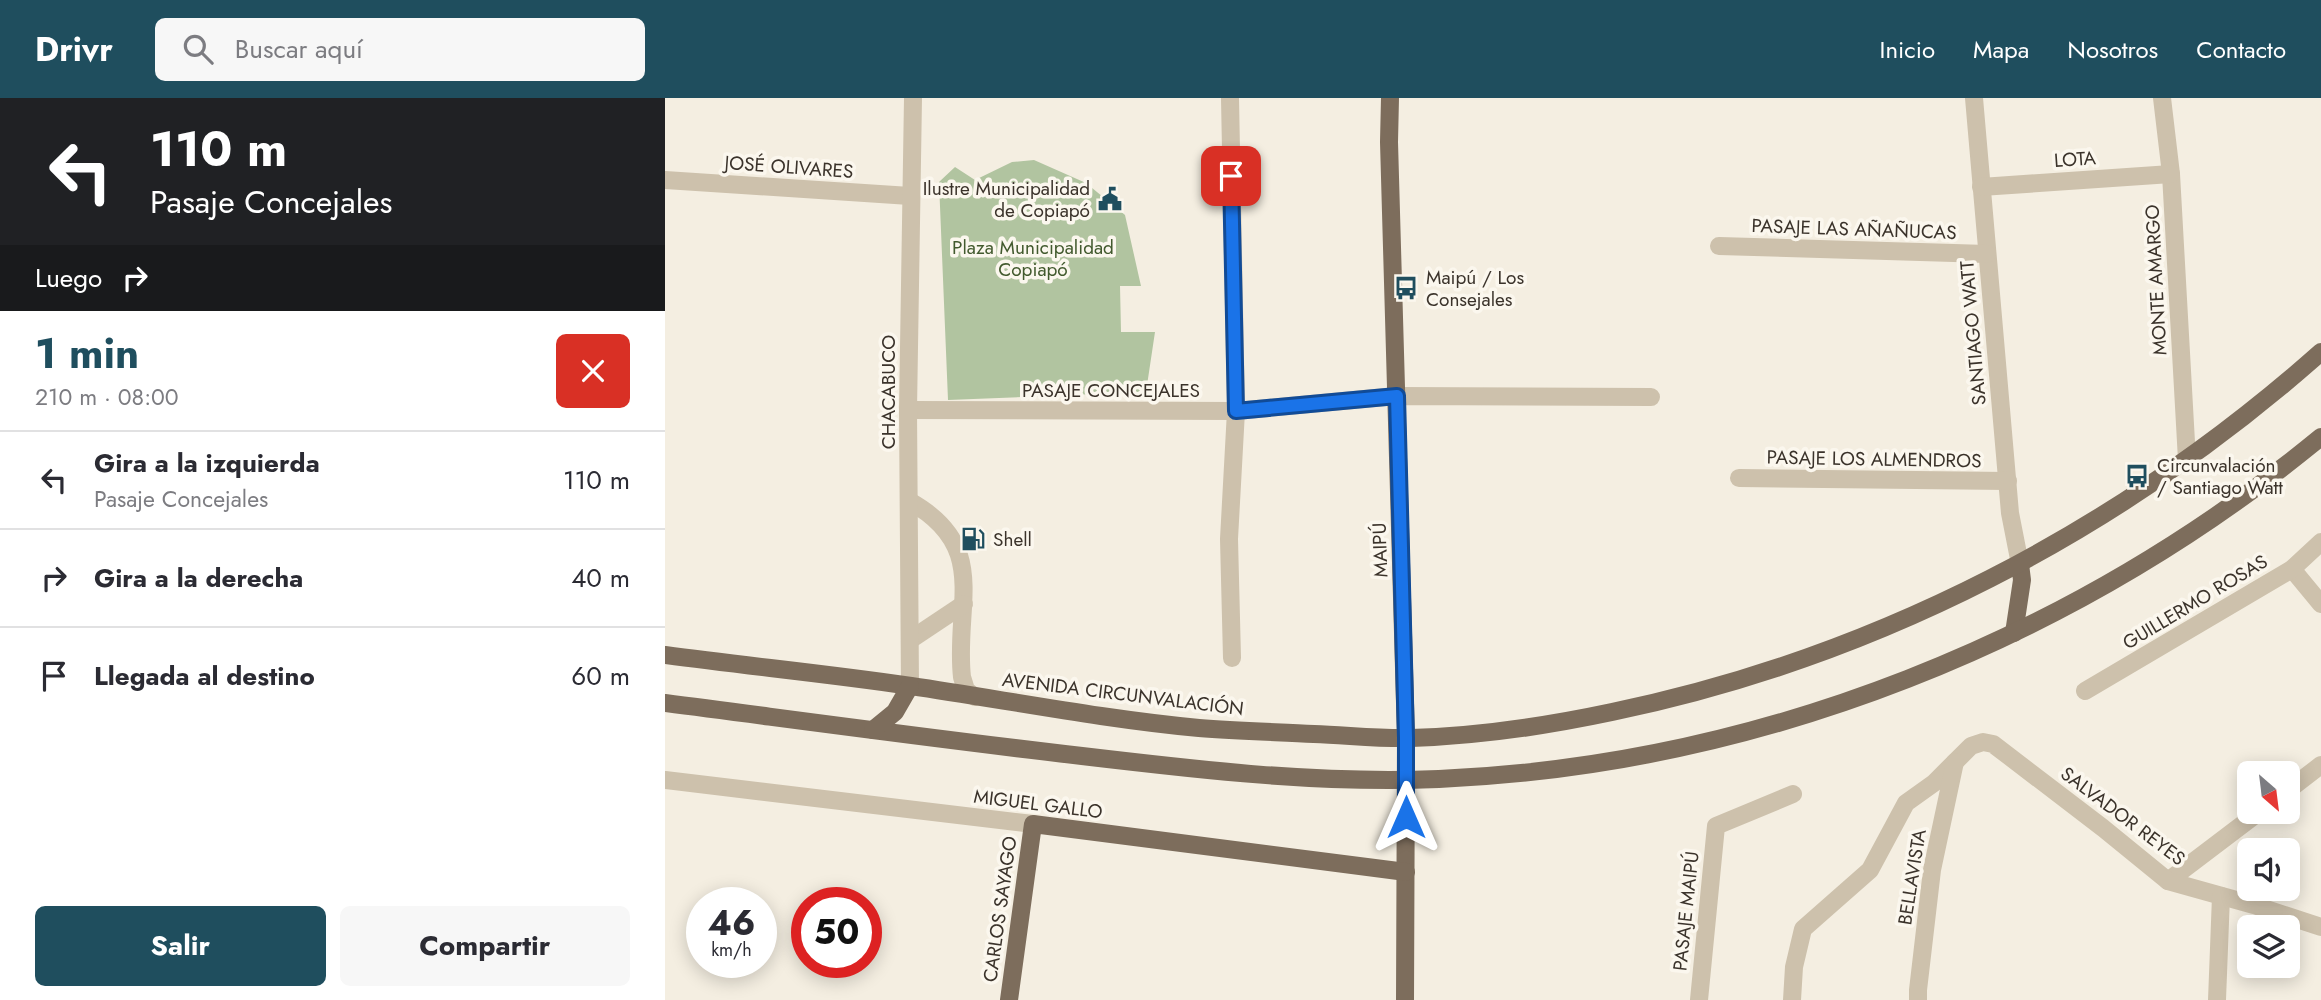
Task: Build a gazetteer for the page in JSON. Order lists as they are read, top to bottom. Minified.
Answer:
{"streets":{"main road":["MAIPÚ","AVENIDA CIRCUNVALACIÓN","MIGUEL GALLO","CARLOS SAYAGO"],"street":["LOTA","JOSÉ OLIVARES","PASAJE LAS AÑAÑUCAS","MONTE AMARGO","SANTIAGO WATT","PASAJE CONCEJALES","CHACABUCO","PASAJE LOS ALMENDROS","GUILLERMO ROSAS","SALVADOR REYES","BELLAVISTA","PASAJE MAIPÚ"]},"crossings":[["LOTA","MONTE AMARGO"],["LOTA","SANTIAGO WATT"],["JOSÉ OLIVARES","CHACABUCO"],["PASAJE LAS AÑAÑUCAS","SANTIAGO WATT"],["MONTE AMARGO","AVENIDA CIRCUNVALACIÓN"],["SANTIAGO WATT","PASAJE LOS ALMENDROS"],["SANTIAGO WATT","AVENIDA CIRCUNVALACIÓN"],["PASAJE CONCEJALES","CHACABUCO"],["PASAJE CONCEJALES","MAIPÚ"],["CHACABUCO","AVENIDA CIRCUNVALACIÓN"],["MAIPÚ","AVENIDA CIRCUNVALACIÓN"],["MAIPÚ","MIGUEL GALLO"],["MIGUEL GALLO","CARLOS SAYAGO"],["SALVADOR REYES","BELLAVISTA"]],"parks":["Plaza Municipalidad Copiapó"],"places":{"public building":["Ilustre Municipalidad de Copiapó"],"bus stop":["Maipú / Los Consejales","Circunvalación / Santiago Watt"],"fuel station":["Shell"]},"north":"bottom right","page":{"header":"Drivr","search":"Buscar aquí","nav":["Inicio","Mapa","Nosotros","Contacto"],"turn":["110 m","Pasaje Concejales"],"then":"Luego","heading":["1 min","210 m · 08:00"],"list":[{"name":"Gira a la izquierda","note":"Pasaje Concejales","value":"110 m"},{"name":"Gira a la derecha","value":"40 m"},{"name":"Llegada al destino","value":"60 m"}],"speed":"46 km/h","limit":"50","buttons":["Salir","Compartir"]}}
